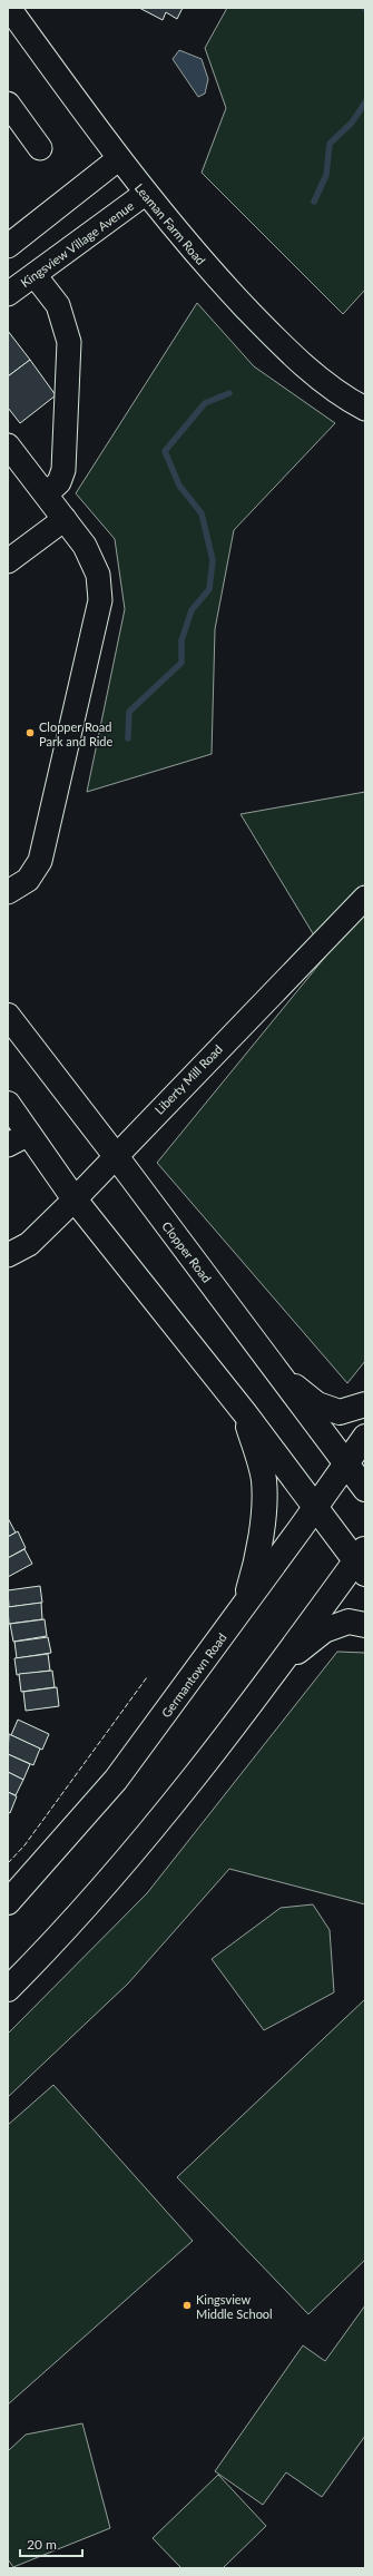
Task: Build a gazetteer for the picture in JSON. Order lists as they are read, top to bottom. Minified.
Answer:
{"streets":{"main road":["Clopper Road","Germantown Road"],"street":["Leaman Farm Road","Kingsview Village Avenue","Liberty Mill Road"]},"crossings":[["Leaman Farm Road","Kingsview Village Avenue"],["Liberty Mill Road","Clopper Road"],["Clopper Road","Germantown Road"]],"places":["Clopper Road Park and Ride","Kingsview Middle School"],"scale_bar":"20 m"}
